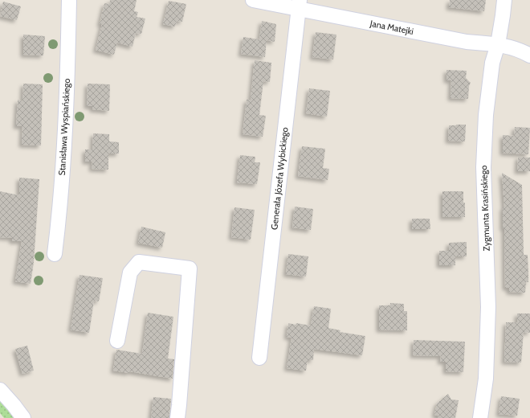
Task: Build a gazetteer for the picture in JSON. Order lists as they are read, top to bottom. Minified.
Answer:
{"streets":{"street":["Jana Matejki","Stanisława Wyspiańskiego","Generała Józefa Wybickiego","Zygmunta Krasińskiego"]},"crossings":[["Jana Matejki","Generała Józefa Wybickiego"],["Jana Matejki","Zygmunta Krasińskiego"]]}
